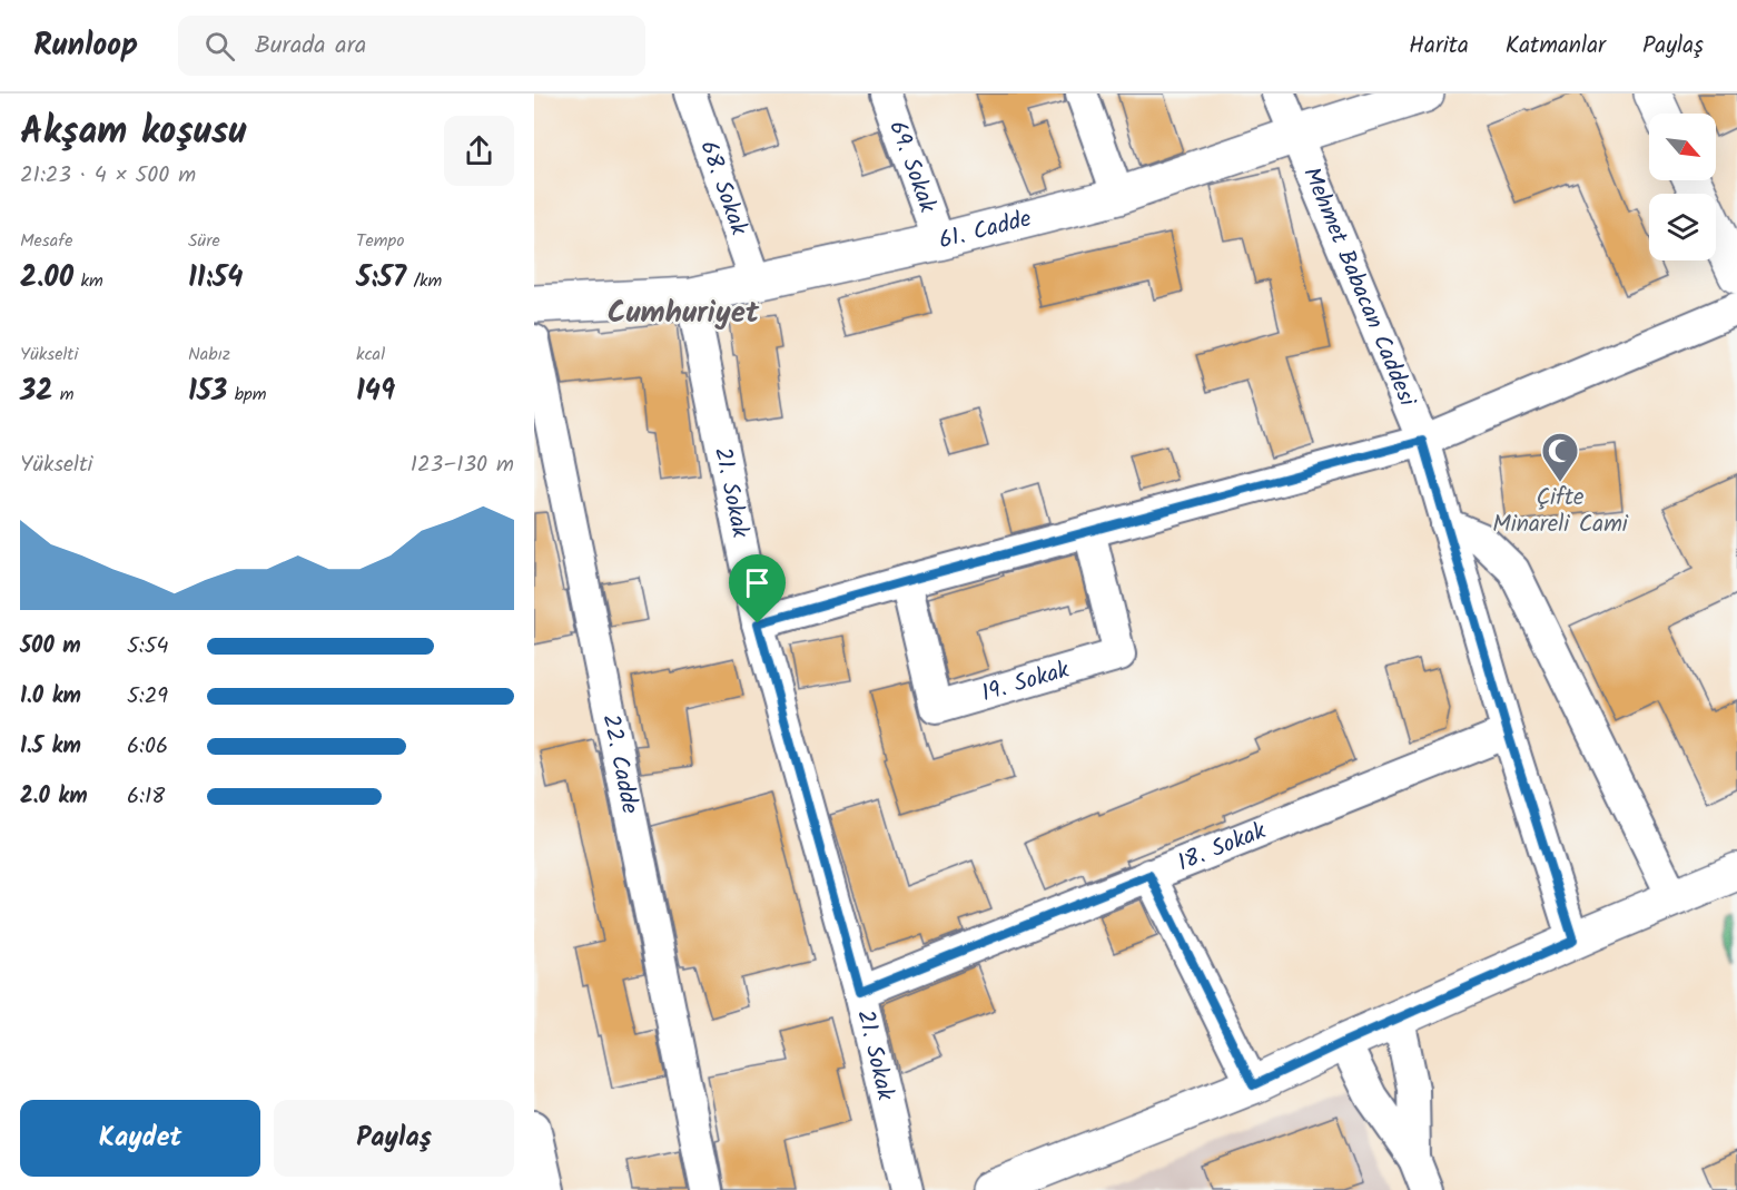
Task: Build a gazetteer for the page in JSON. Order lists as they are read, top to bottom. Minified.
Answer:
{"streets":{"street":["69. Sokak","68. Sokak","61. Cadde","Mehmet Babacan Caddesi","21. Sokak","19. Sokak","22. Cadde","18. Sokak"]},"crossings":[["69. Sokak","61. Cadde"],["68. Sokak","61. Cadde"],["61. Cadde","Mehmet Babacan Caddesi"],["61. Cadde","21. Sokak"],["Mehmet Babacan Caddesi","18. Sokak"],["21. Sokak","18. Sokak"]],"districts":["Cumhuriyet"],"places":{"mosque":["Çifte Minareli Cami"]},"north":"bottom right","page":{"header":"Runloop","search":"Burada ara","nav":["Harita","Katmanlar","Paylaş"],"heading":["Akşam koşusu","21:23 · 4 × 500 m"],"stats":[["Mesafe","2.00 km"],["Süre","11:54"],["Tempo","5:57 /km"],["Yükselti","32 m"],["Nabız","153 bpm"],["kcal","149"]],"chart":["Yükselti","123–130 m"],"list":[{"name":"500 m","note":"5:54"},{"name":"1.0 km","note":"5:29"},{"name":"1.5 km","note":"6:06"},{"name":"2.0 km","note":"6:18"}],"buttons":["Kaydet","Paylaş"]}}
